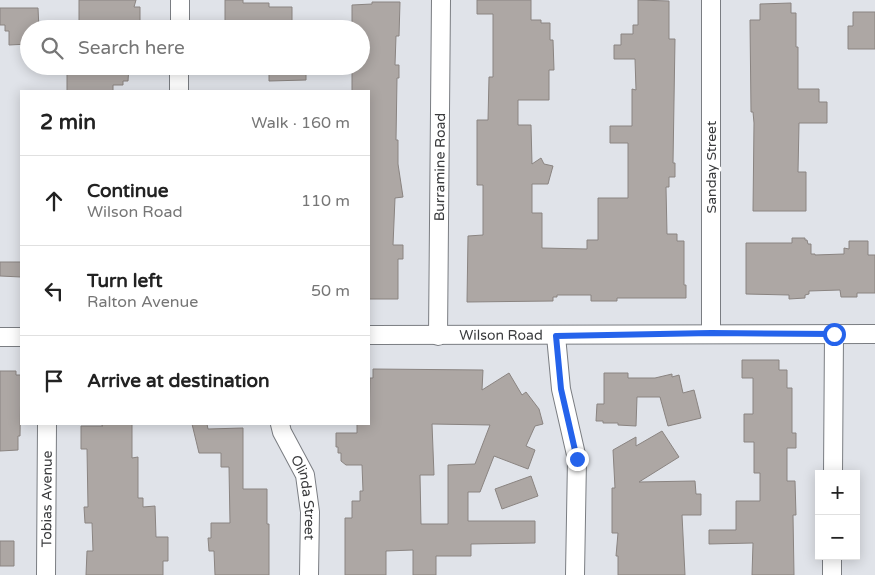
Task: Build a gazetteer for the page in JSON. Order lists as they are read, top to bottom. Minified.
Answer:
{"streets":{"street":["Sanday Street","Burramine Road","Wilson Road","Olinda Street","Tobias Avenue"]},"crossings":[["Sanday Street","Wilson Road"],["Burramine Road","Wilson Road"]],"page":{"search":"Search here","heading":["2 min","Walk · 160 m"],"list":[["Continue","Wilson Road","110 m"],["Turn left","Ralton Avenue","50 m"],"Arrive at destination"],"map_buttons":["+","−"]}}
